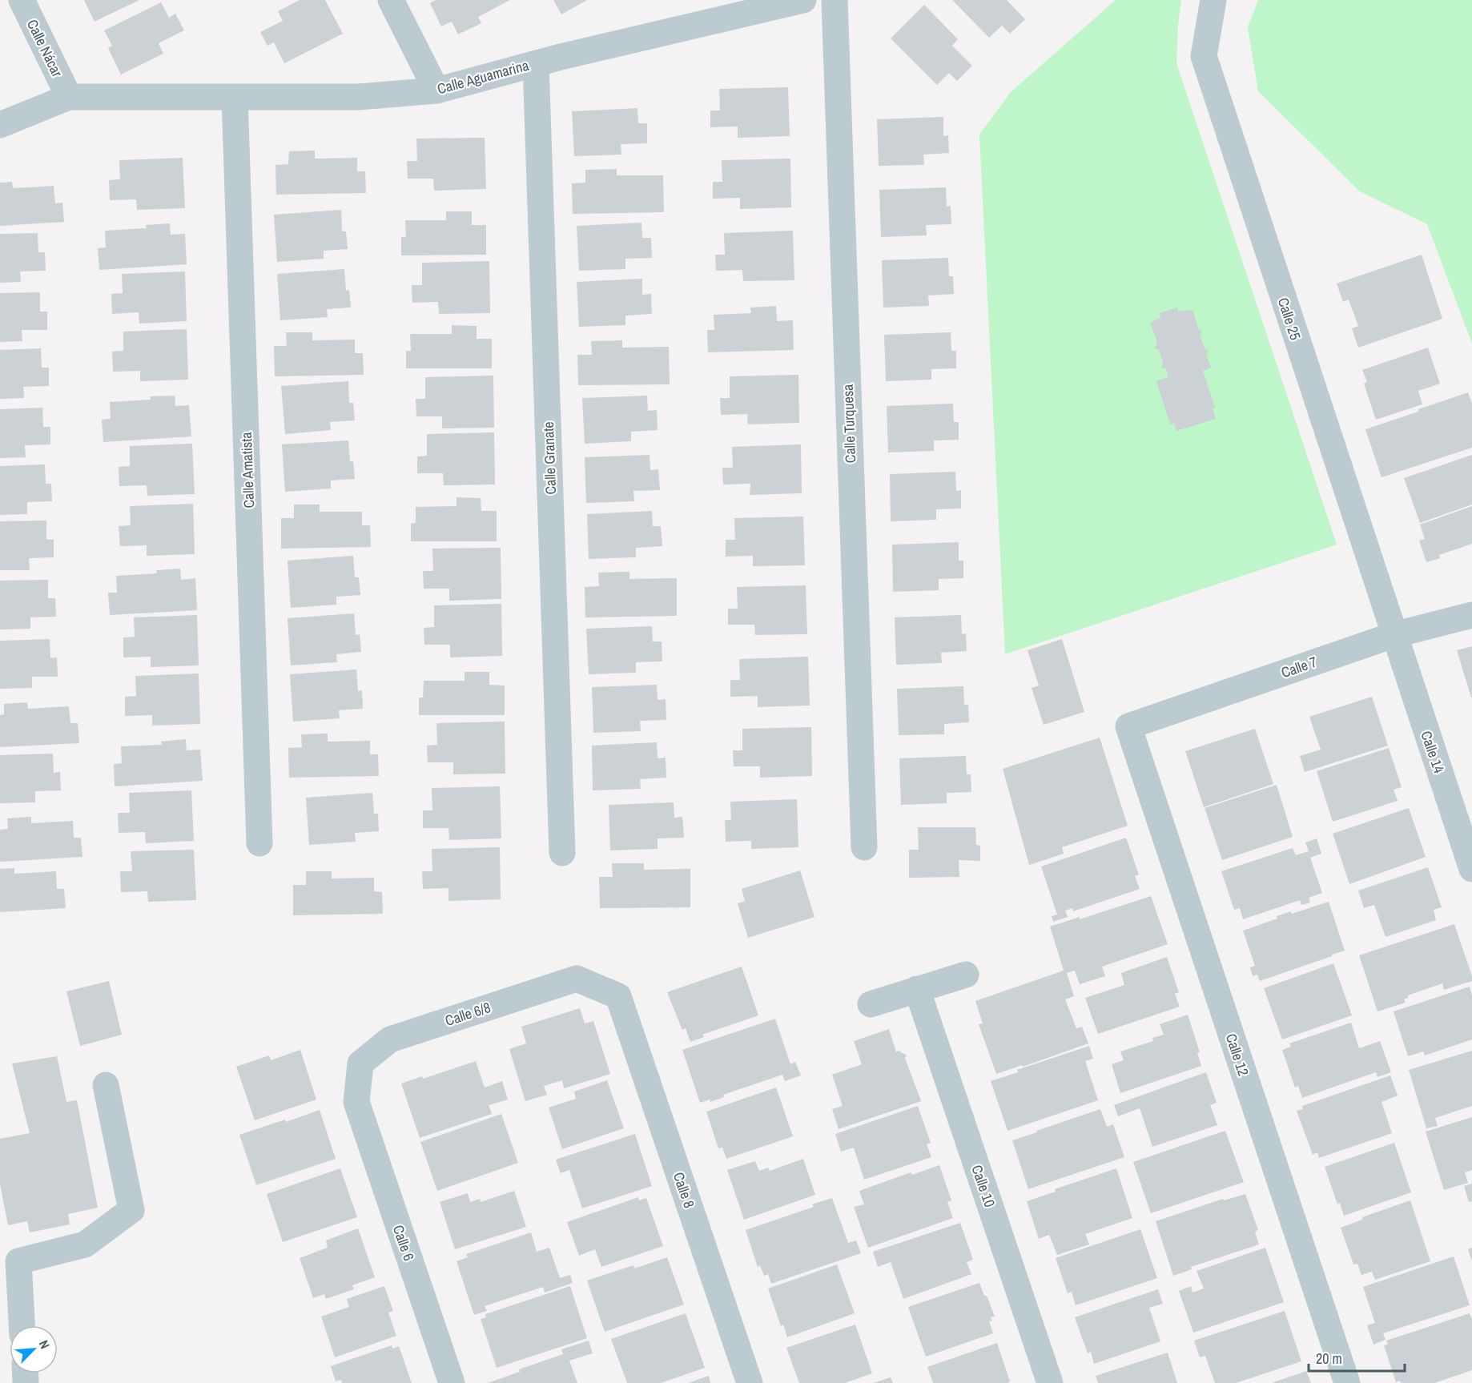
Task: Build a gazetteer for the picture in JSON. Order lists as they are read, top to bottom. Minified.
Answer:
{"streets":{"street":["Calle Nácar","Calle Aguamarina","Calle 25","Calle Turquesa","Calle Granate","Calle Amatista","Calle 7","Calle 14","Calle 6/8","Calle 12","Calle 10","Calle 8","Calle 6"]},"crossings":[["Calle Nácar","Calle Aguamarina"],["Calle Aguamarina","Calle Granate"],["Calle Aguamarina","Calle Amatista"],["Calle 25","Calle 7"],["Calle 25","Calle 14"],["Calle 7","Calle 14"],["Calle 7","Calle 12"],["Calle 6/8","Calle 8"],["Calle 6/8","Calle 6"]],"scale_bar":"20 m","north":"top right"}
